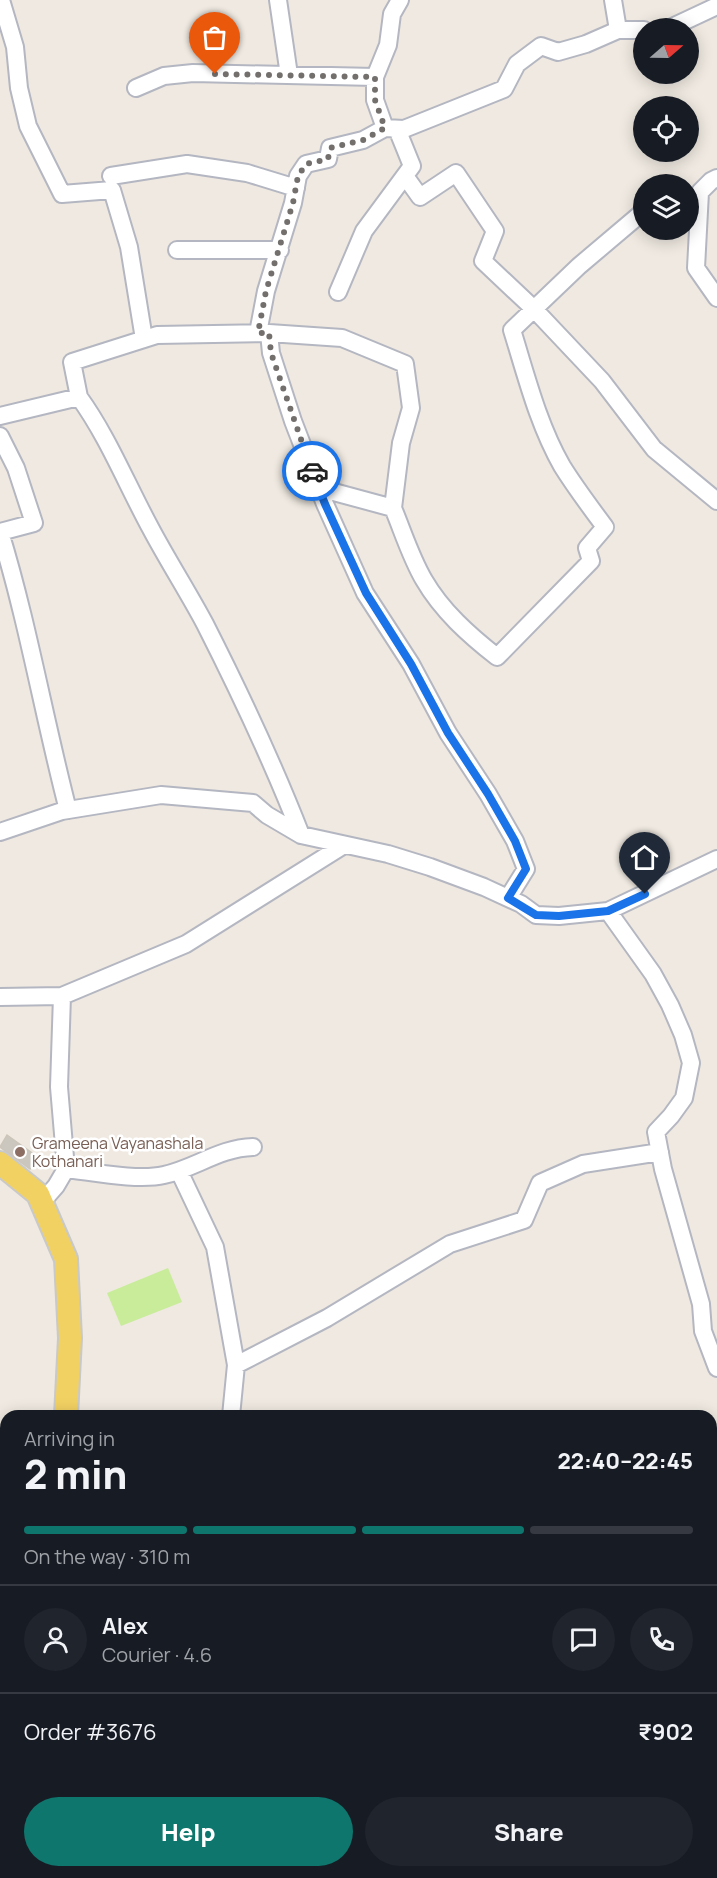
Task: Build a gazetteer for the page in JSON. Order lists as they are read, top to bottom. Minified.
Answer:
{"places":["Grameena Vayanashala Kothanari"],"north":"right","page":{"heading":["2 min","Arriving in","22:40–22:45"],"panel":["Alex","Courier · 4.6","Order #3676","₹902"],"bar":"On the way · 310 m","buttons":["Help","Share"]}}
